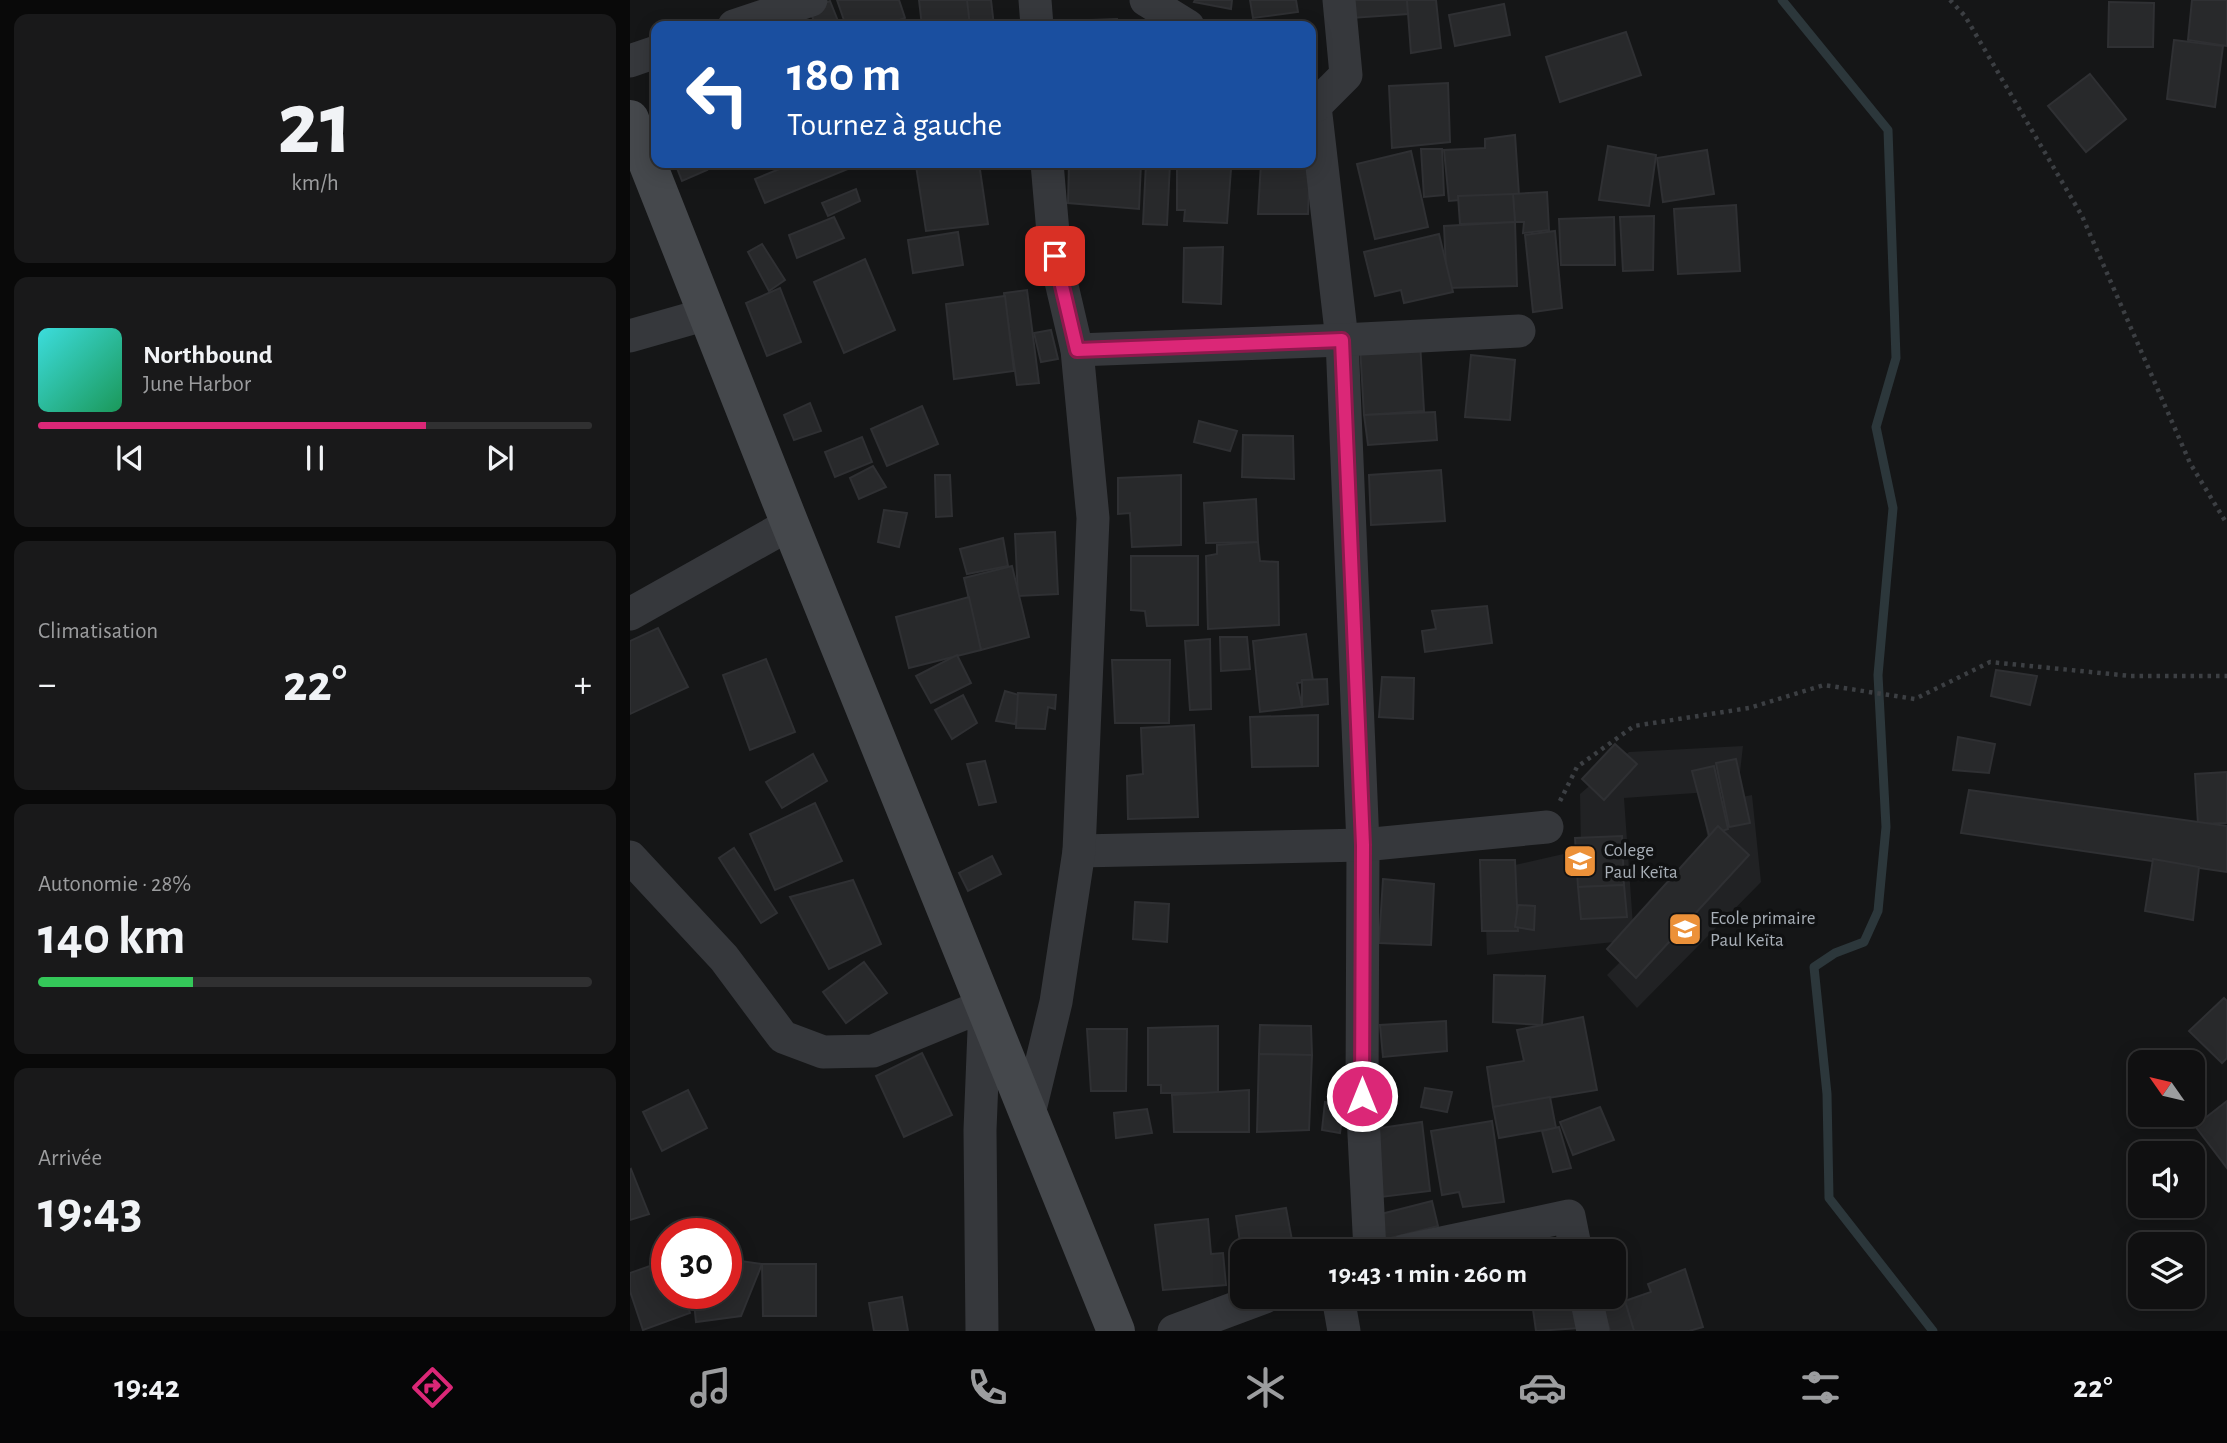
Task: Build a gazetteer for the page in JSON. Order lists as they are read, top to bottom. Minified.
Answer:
{"places":{"school or university":["Colege Paul Keïta","Ecole primaire Paul Keïta"]},"north":"top left","page":{"tile":[["21","km/h"],"Climatisation",["Autonomie · 28%","140 km"],["Arrivée","19:43"]],"turn":["180 m","Tournez à gauche"],"song":["Northbound","June Harbor"],"heat":["−","22°","+"],"limit":"30","trip":"19:43 · 1 min · 260 m","tabs":["19:42","22°"]}}
